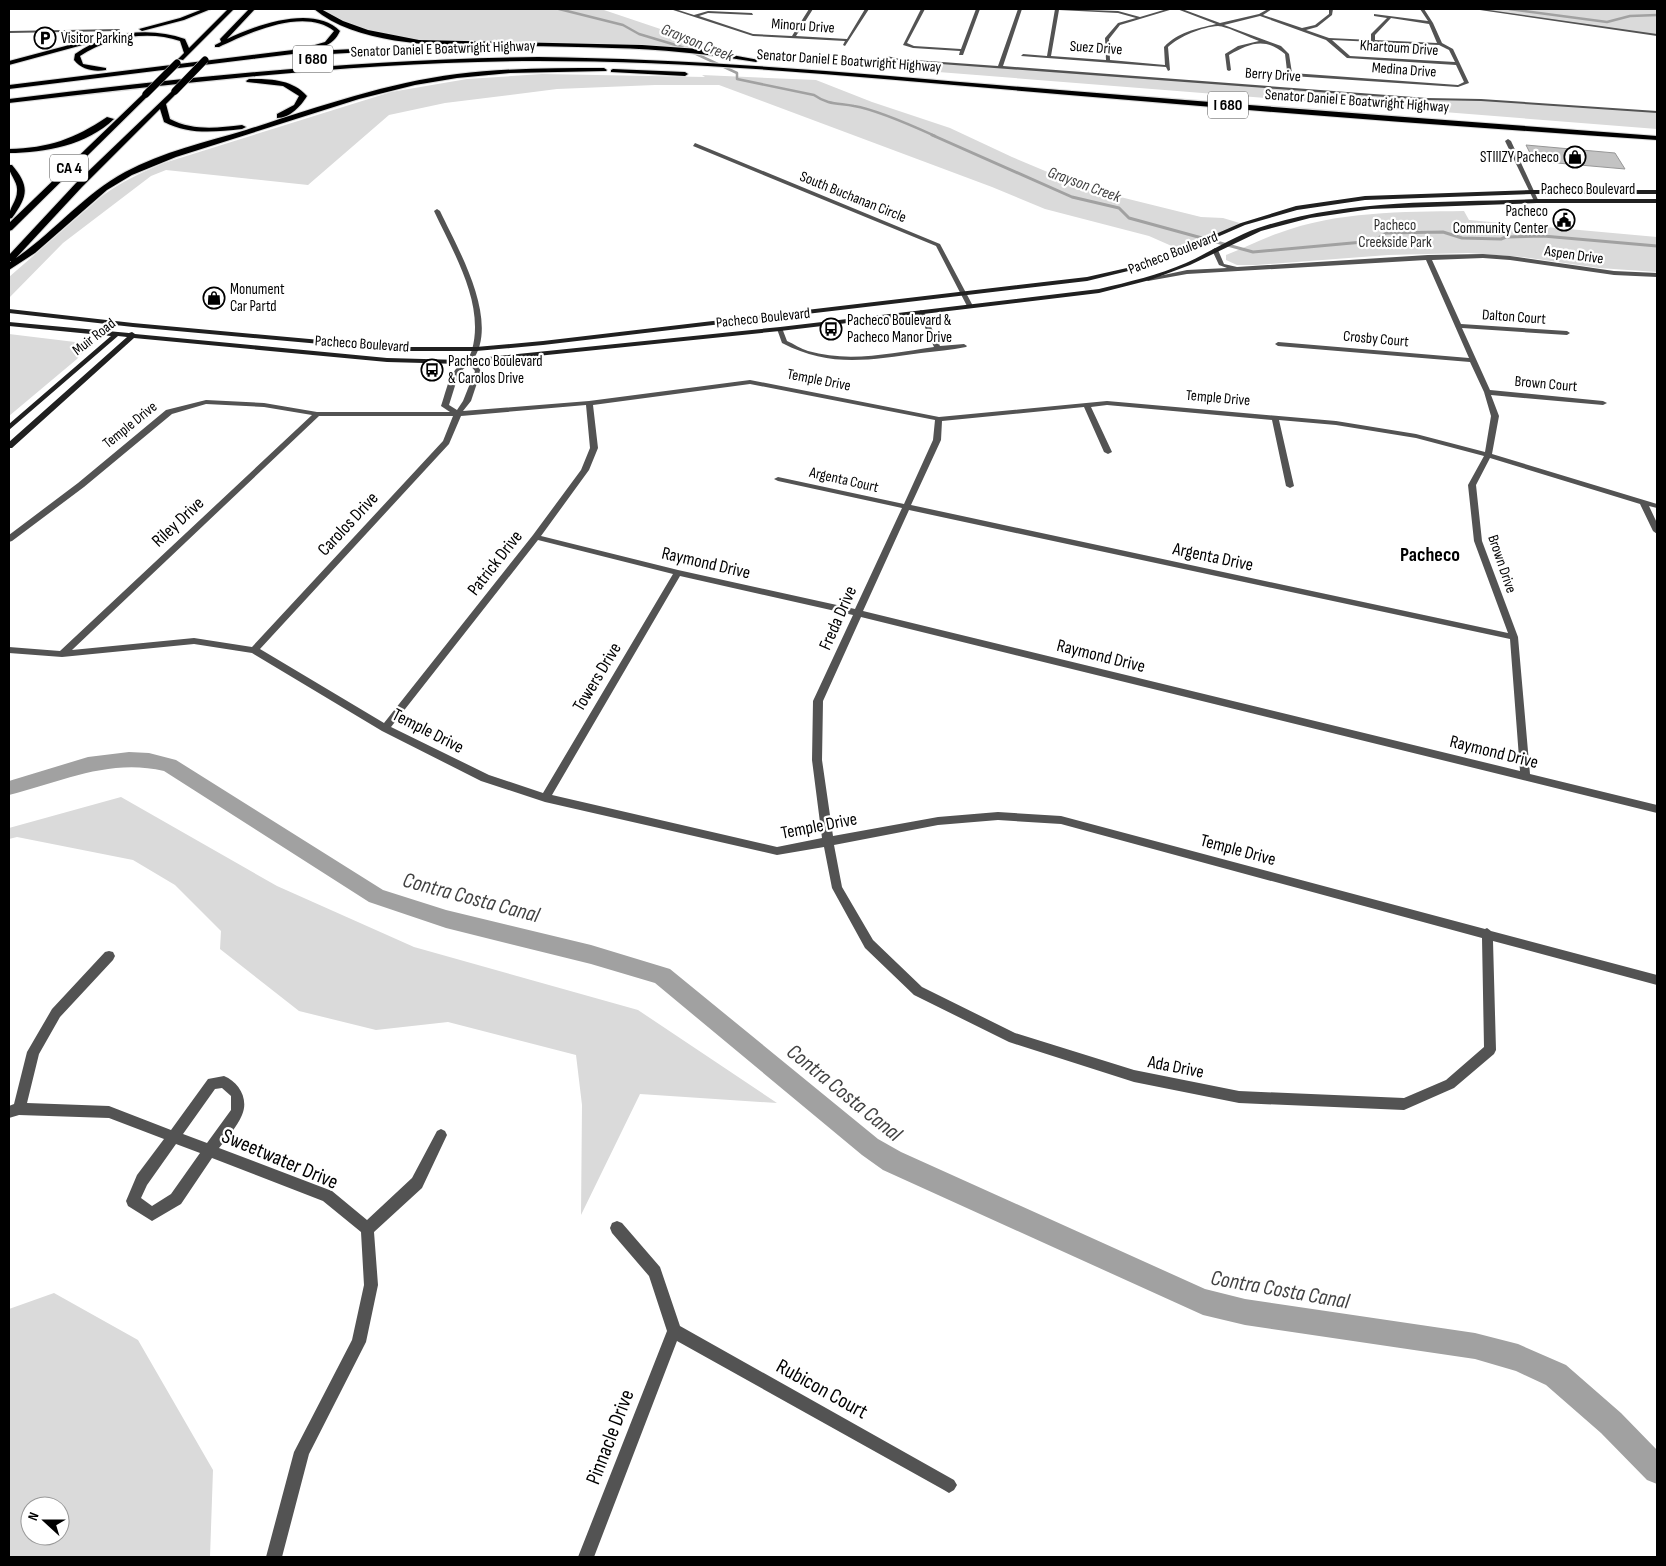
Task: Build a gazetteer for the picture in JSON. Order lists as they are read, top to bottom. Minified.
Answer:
{"streets":{"highway":["Senator Daniel E Boatwright Highway","I 680","CA 4"],"main road":["Pacheco Boulevard","Muir Road"],"street":["Minoru Drive","Suez Drive","Khartoum Drive","Medina Drive","Berry Drive","South Buchanan Circle","Aspen Drive","Dalton Court","Crosby Court","Temple Drive","Brown Court","Argenta Court","Riley Drive","Carolos Drive","Argenta Drive","Patrick Drive","Raymond Drive","Brown Drive","Freda Drive","Towers Drive","Ada Drive","Sweetwater Drive","Rubicon Court","Pinnacle Drive"]},"crossings":[["Khartoum Drive","Medina Drive"],["Pacheco Boulevard","South Buchanan Circle"],["Pacheco Boulevard","Aspen Drive"],["Pacheco Boulevard","Muir Road"],["Pacheco Boulevard","Carolos Drive"],["Aspen Drive","Brown Drive"],["Dalton Court","Brown Drive"],["Crosby Court","Brown Drive"],["Temple Drive","Riley Drive"],["Temple Drive","Carolos Drive"],["Temple Drive","Patrick Drive"],["Temple Drive","Brown Drive"],["Temple Drive","Freda Drive"],["Temple Drive","Towers Drive"],["Temple Drive","Ada Drive"],["Brown Court","Brown Drive"],["Argenta Court","Argenta Drive"],["Argenta Court","Freda Drive"],["Argenta Drive","Brown Drive"],["Argenta Drive","Freda Drive"],["Patrick Drive","Raymond Drive"],["Raymond Drive","Brown Drive"],["Raymond Drive","Freda Drive"],["Raymond Drive","Towers Drive"],["Freda Drive","Ada Drive"],["Rubicon Court","Pinnacle Drive"]],"districts":["Pacheco"],"water":["Grayson Creek","Contra Costa Canal"],"parks":["Pacheco Creekside Park"],"places":{"parking":["Visitor Parking"],"shop":["STIIIZY Pacheco","Monument Car Partd"],"public building":["Pacheco Community Center"],"bus stop":["Pacheco Boulevard & Pacheco Manor Drive","Pacheco Boulevard & Carolos Drive"]},"north":"left"}
